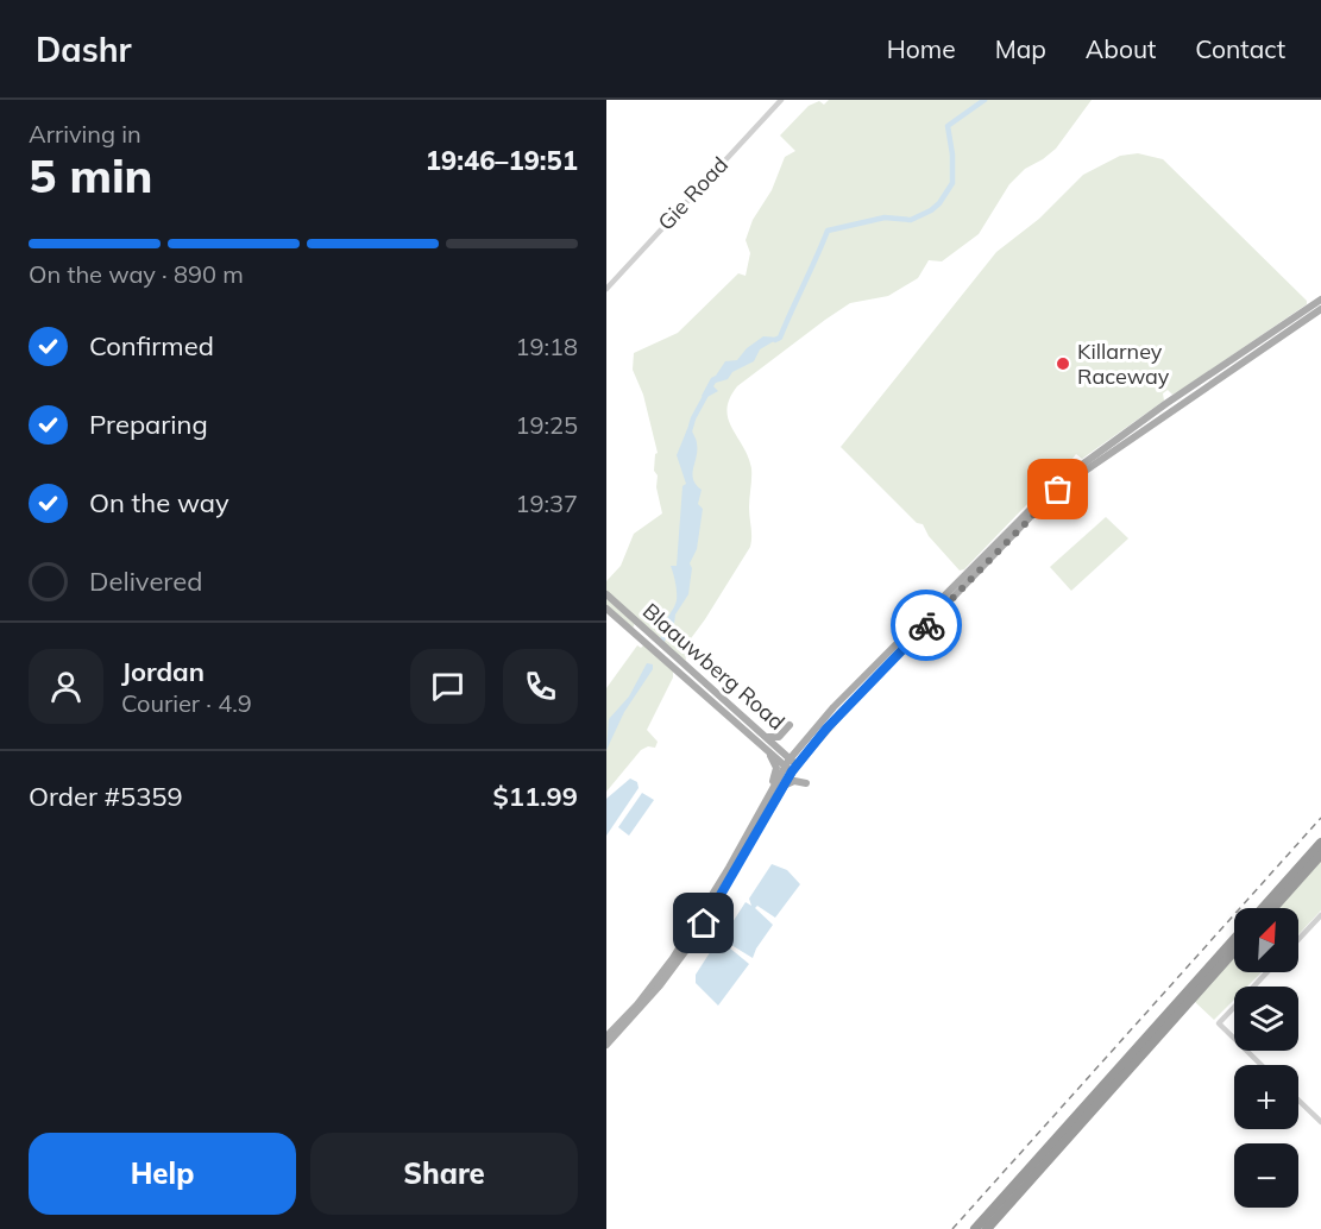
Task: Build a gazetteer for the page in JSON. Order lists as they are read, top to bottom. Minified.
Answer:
{"streets":{"main road":["Blaauwberg Road"],"street":["Gie Road"]},"places":["Killarney Raceway"],"north":"top right","page":{"header":"Dashr","nav":["Home","Map","About","Contact"],"heading":["5 min","Arriving in","19:46–19:51"],"panel":["Jordan","Courier · 4.9","Order #5359","$11.99"],"bar":"On the way · 890 m","list":[["Confirmed","19:18"],["Preparing","19:25"],["On the way","19:37"],"Delivered"],"map_buttons":["+","−"],"buttons":["Help","Share"]}}
